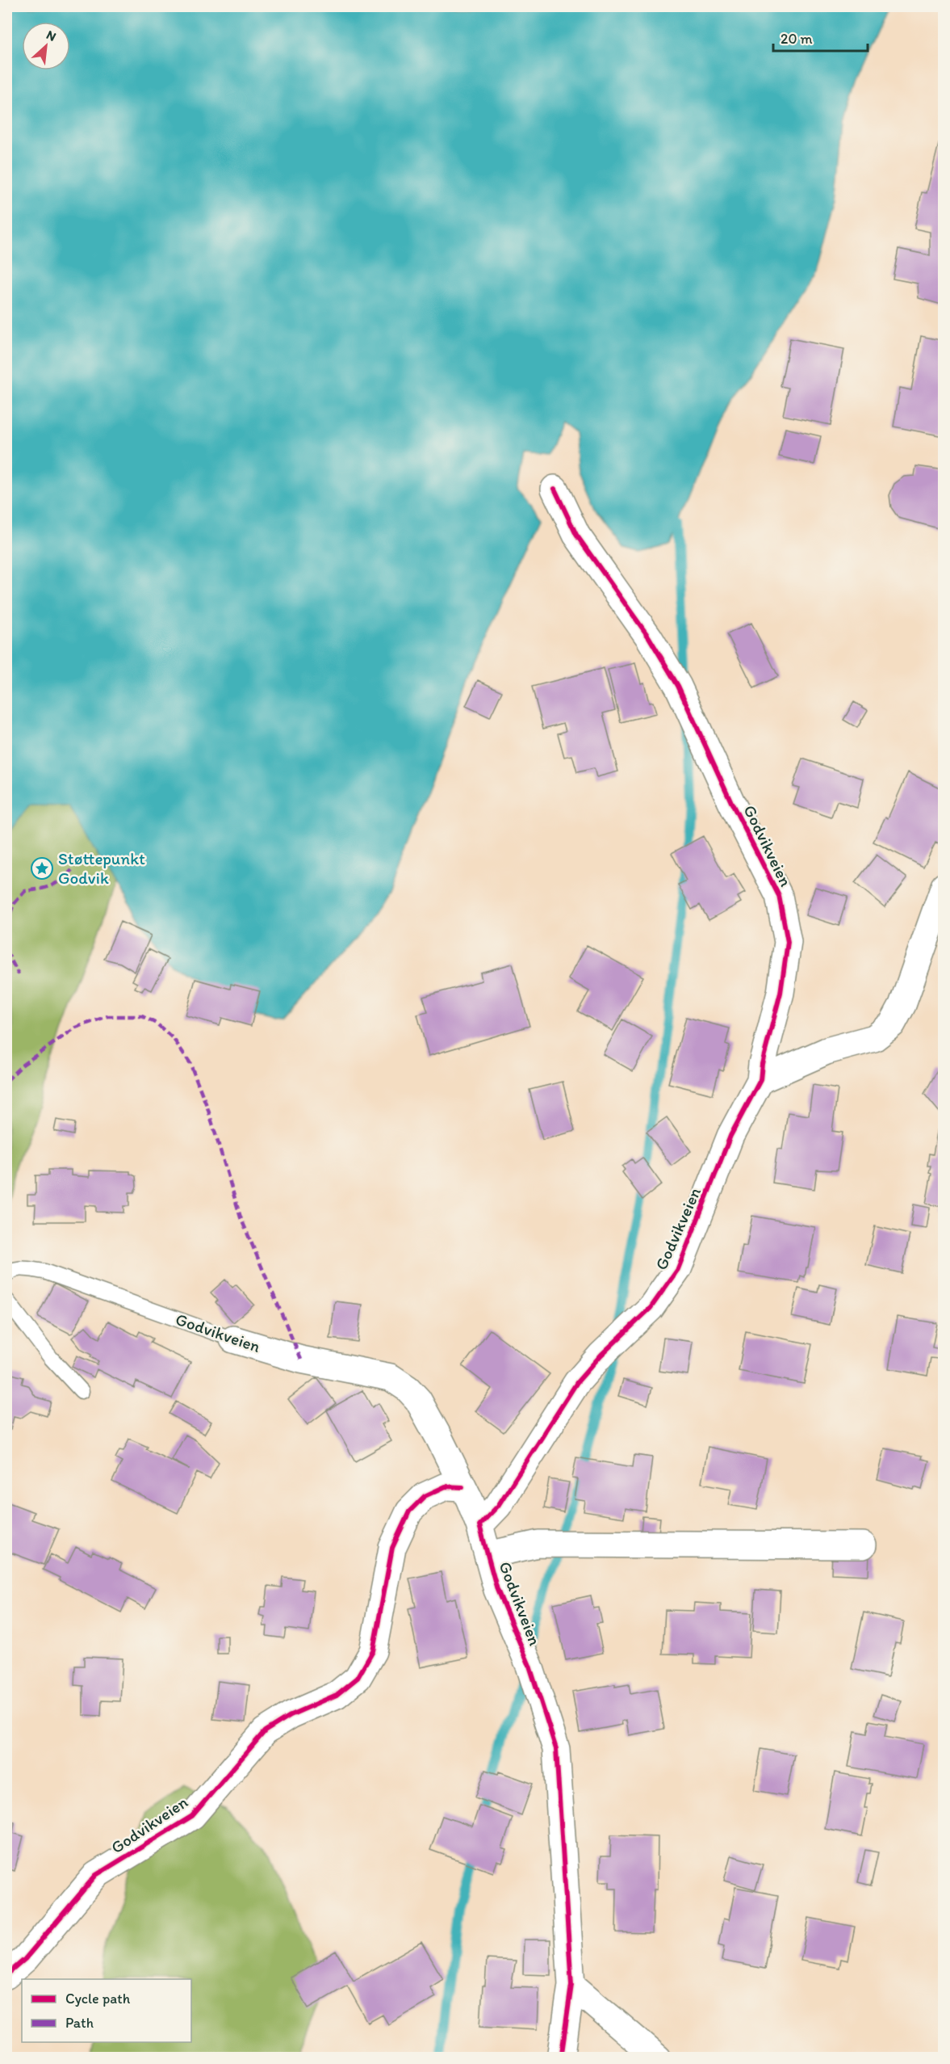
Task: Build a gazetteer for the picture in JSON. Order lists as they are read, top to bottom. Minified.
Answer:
{"streets":{"street":["Godvikveien"]},"places":{"place":["Støttepunkt Godvik"]},"legend":["Cycle path","Path"],"scale_bar":"20 m","north":"top right"}
